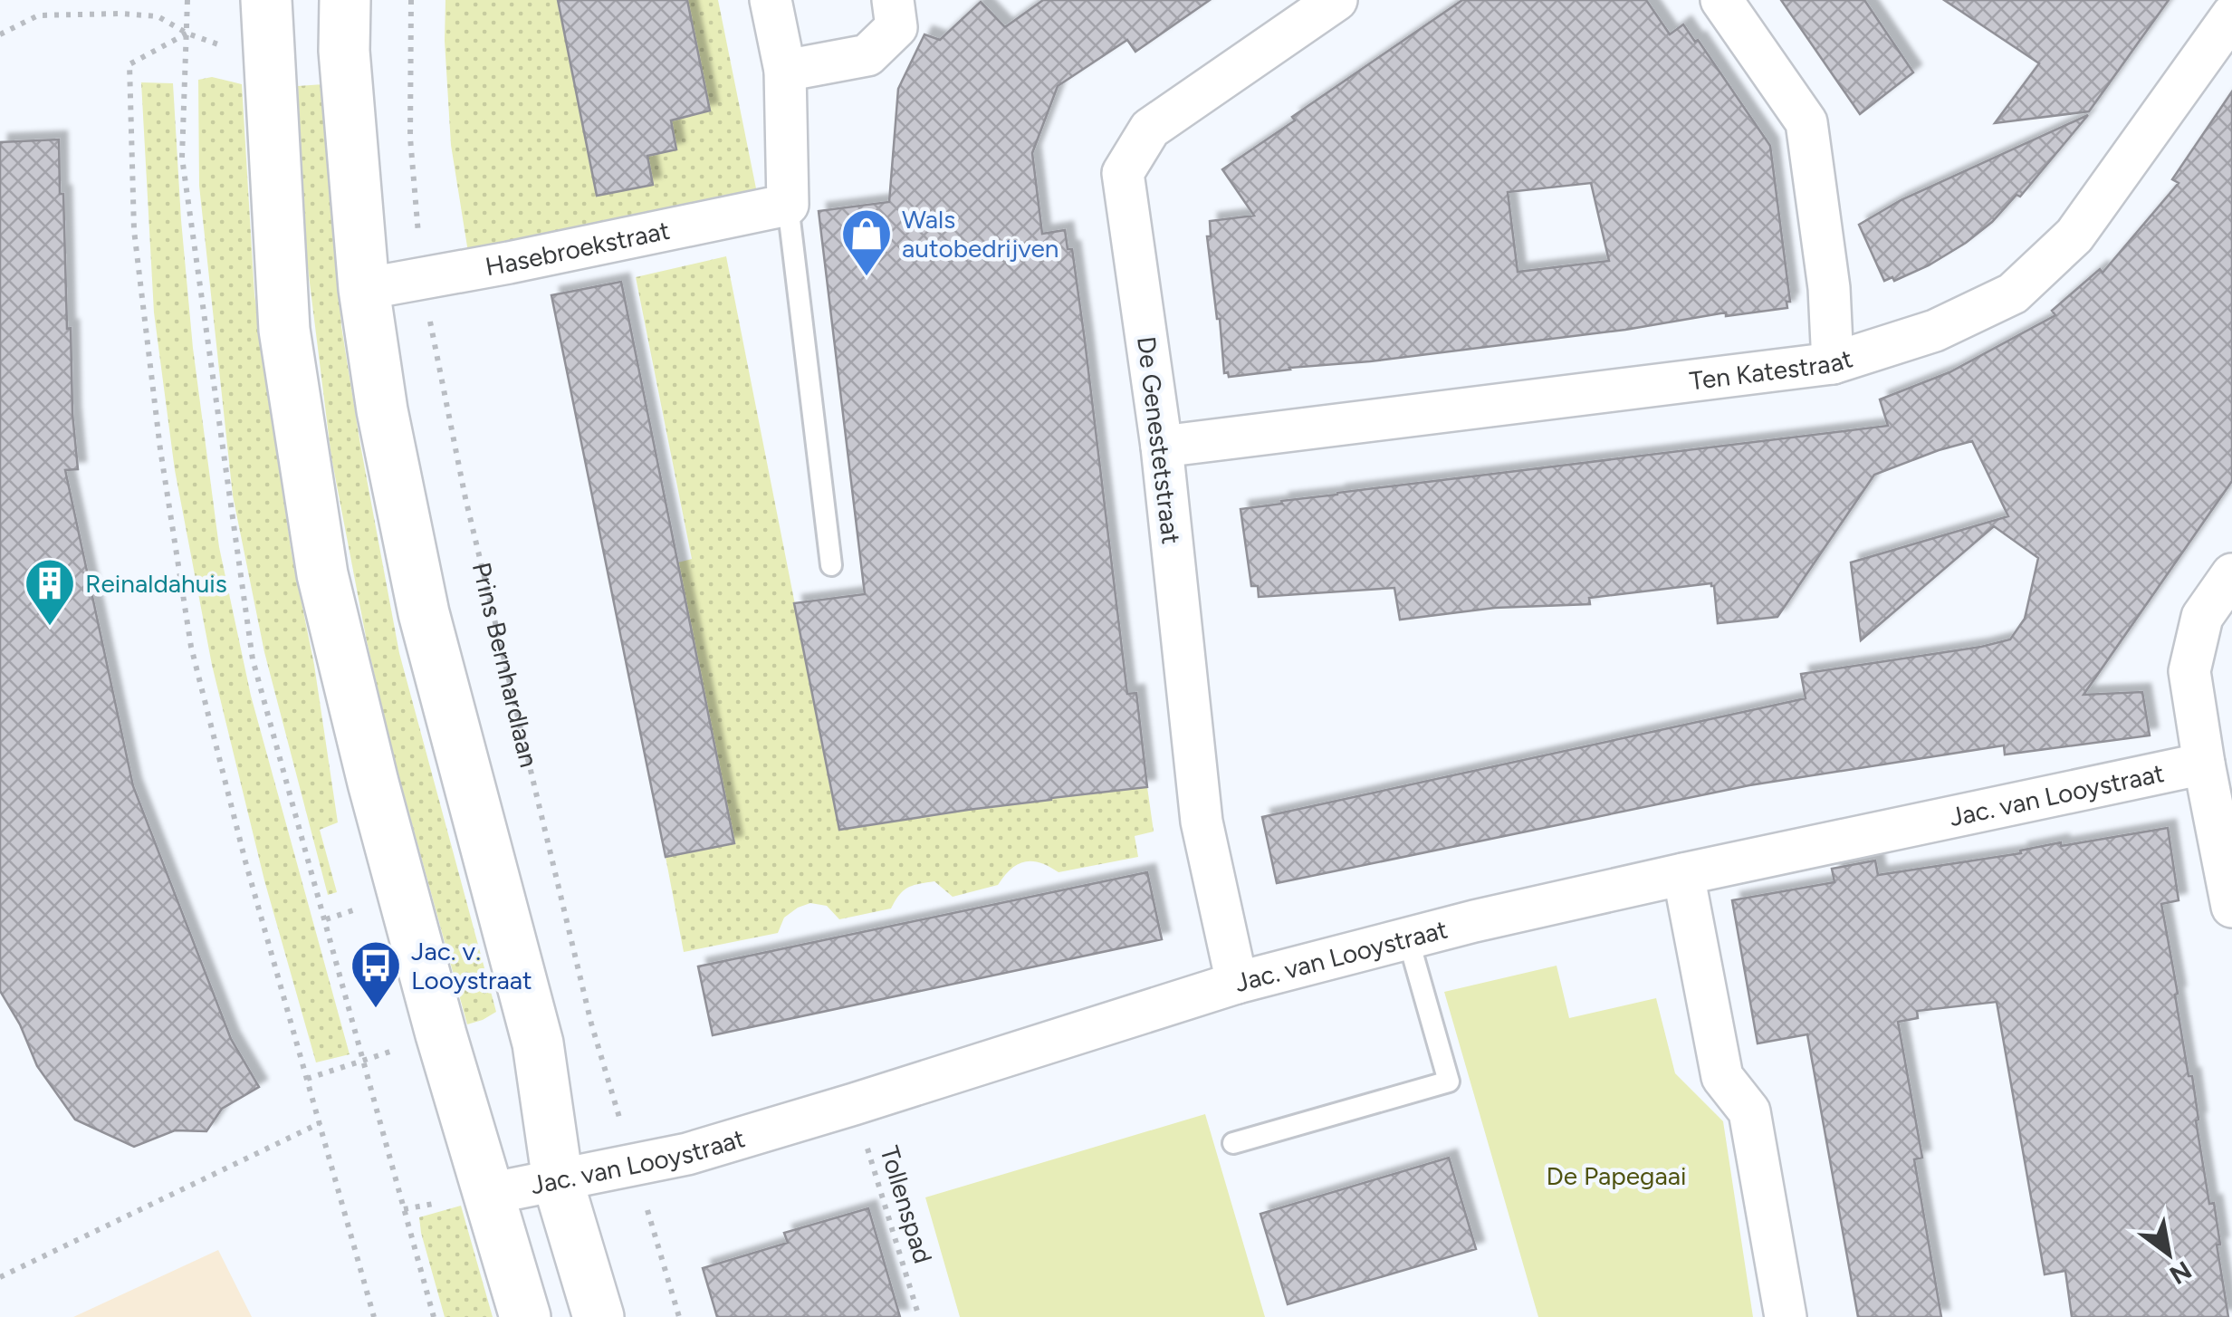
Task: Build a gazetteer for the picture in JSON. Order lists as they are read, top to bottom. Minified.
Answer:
{"streets":{"street":["Hasebroekstraat","Ten Katestraat","De Genestetstraat","Jac. van Looystraat"],"path":["Prins Bernhardlaan","Tollenspad"]},"crossings":[["Hasebroekstraat","Prins Bernhardlaan"],["Ten Katestraat","De Genestetstraat"],["De Genestetstraat","Jac. van Looystraat"],["Prins Bernhardlaan","Jac. van Looystraat"],["Jac. van Looystraat","Tollenspad"]],"parks":["De Papegaai"],"places":{"shop":["Wals autobedrijven"],"building":["Reinaldahuis"],"bus stop":["Jac. v. Looystraat"]},"north":"bottom right"}
